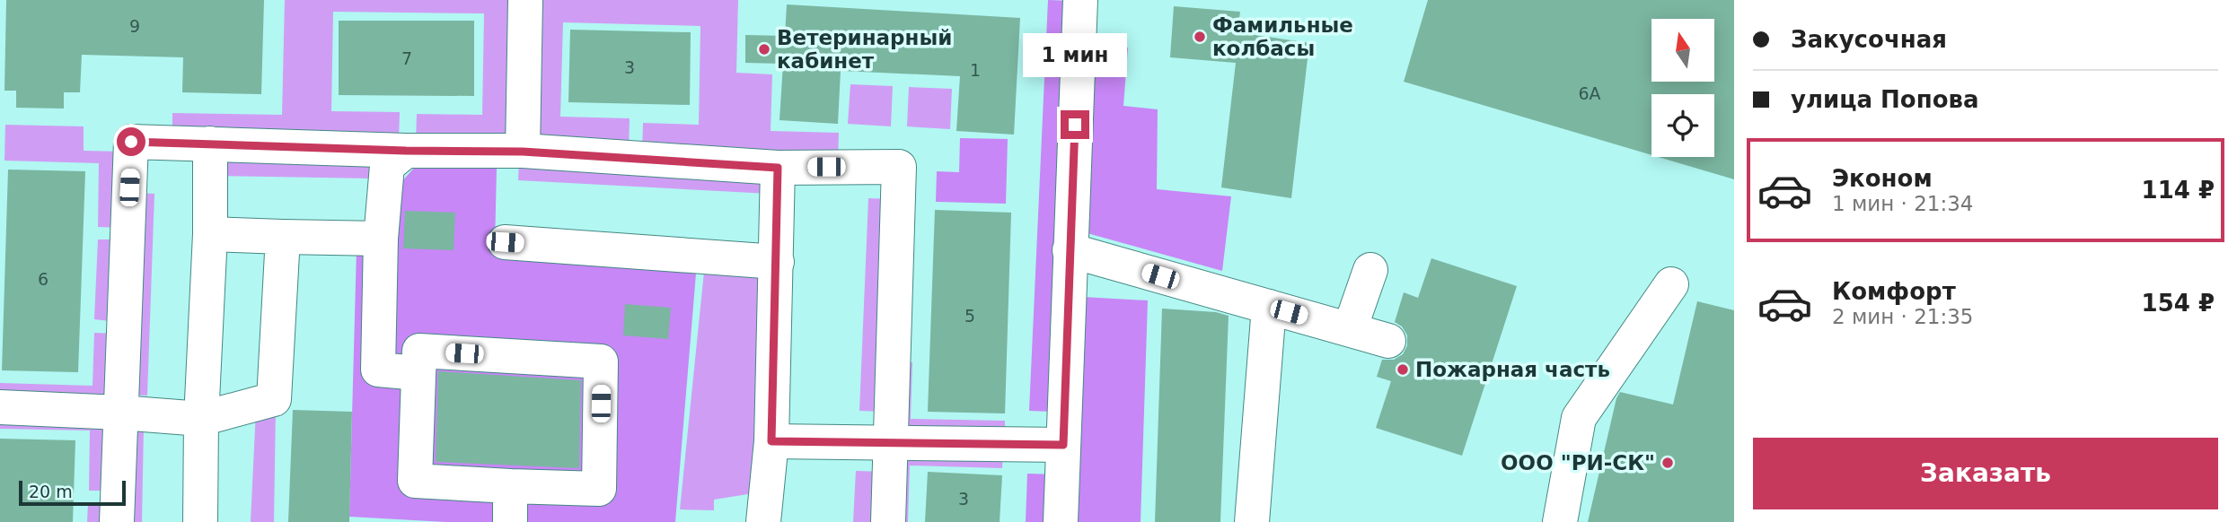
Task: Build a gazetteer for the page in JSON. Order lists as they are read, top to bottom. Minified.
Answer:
{"places":["Фамильные колбасы","Ветеринарный кабинет","Пожарная часть","ООО \"РИ-СК\""],"house_numbers":["9","7","3","1","6А","6","5","3"],"scale_bar":"20 m","north":"top","page":{"banner":["Закусочная","улица Попова"],"bubble":"1 мин","list":[{"name":"Эконом","note":"1 мин · 21:34","value":"114 ₽"},{"name":"Комфорт","note":"2 мин · 21:35","value":"154 ₽"}],"buttons":"Заказать","scale":"20 m"}}
